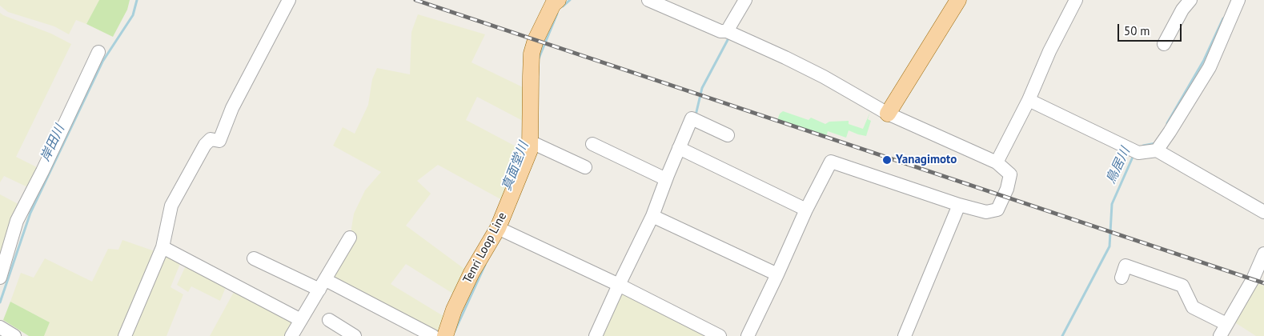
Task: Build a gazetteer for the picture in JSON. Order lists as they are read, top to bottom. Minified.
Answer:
{"streets":{"main road":["Tenri Loop Line"]},"water":["岸田川","鳥居川","真面堂川"],"places":["Yanagimoto"],"scale_bar":"50 m"}
